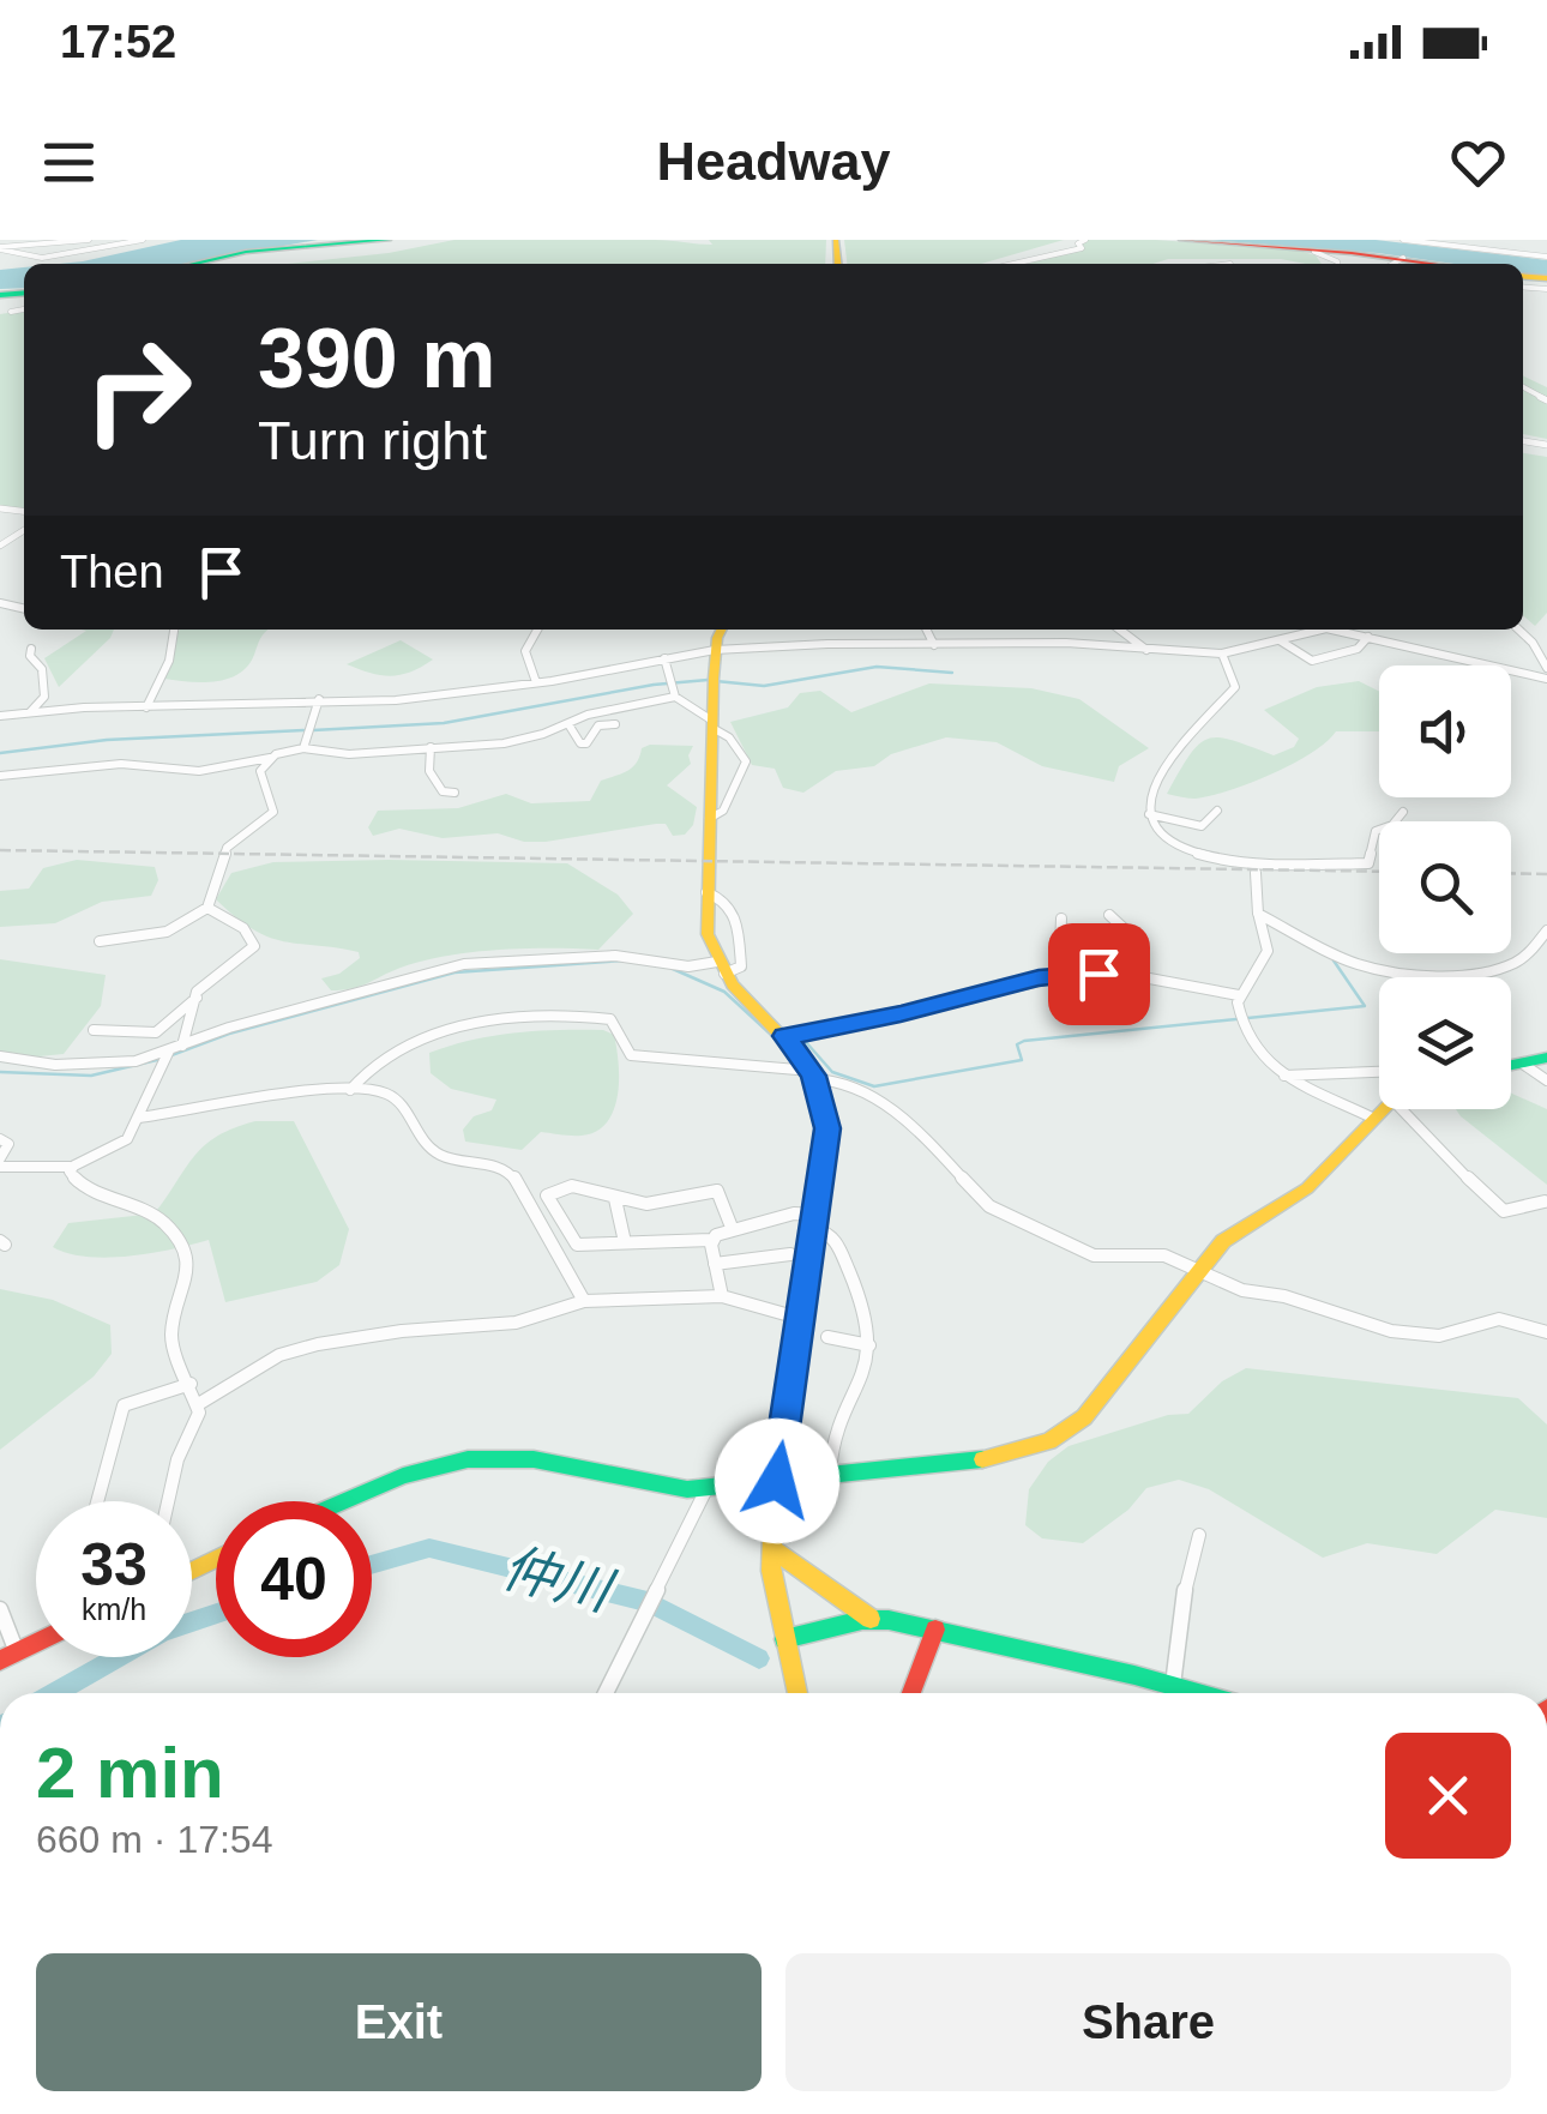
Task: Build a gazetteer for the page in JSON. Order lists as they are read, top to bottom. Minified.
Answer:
{"water":["仲川"],"page":{"status":"17:52","header":"Headway","turn":["390 m","Turn right"],"then":"Then","speed":"33 km/h","limit":"40","heading":["2 min","660 m · 17:54"],"buttons":["Exit","Share"]}}
